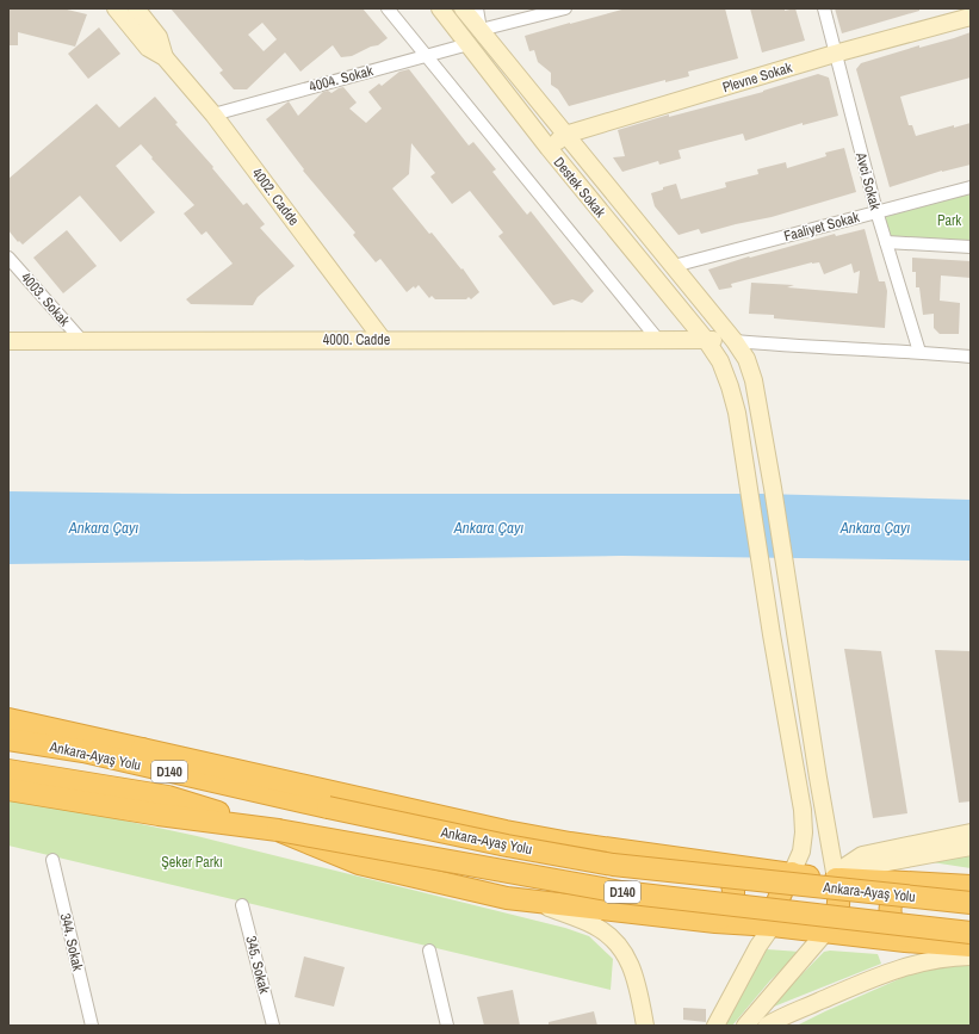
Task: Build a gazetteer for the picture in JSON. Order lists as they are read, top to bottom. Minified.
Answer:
{"streets":{"highway":["Ankara-Ayaş Yolu","D140"],"street":["Plevne Sokak","4004. Sokak","Avci Sokak","Destek Sokak","4002. Cadde","Faaliyet Sokak","4003. Sokak","4000. Cadde","344. Sokak","345. Sokak"]},"crossings":[["Plevne Sokak","Avci Sokak"],["Plevne Sokak","Destek Sokak"],["4004. Sokak","Destek Sokak"],["4004. Sokak","4002. Cadde"],["Avci Sokak","Faaliyet Sokak"],["Destek Sokak","Faaliyet Sokak"],["Destek Sokak","4000. Cadde"],["4002. Cadde","4000. Cadde"],["4003. Sokak","4000. Cadde"]],"water":["Ankara Çayı"],"parks":["Park","Şeker Parkı"]}
